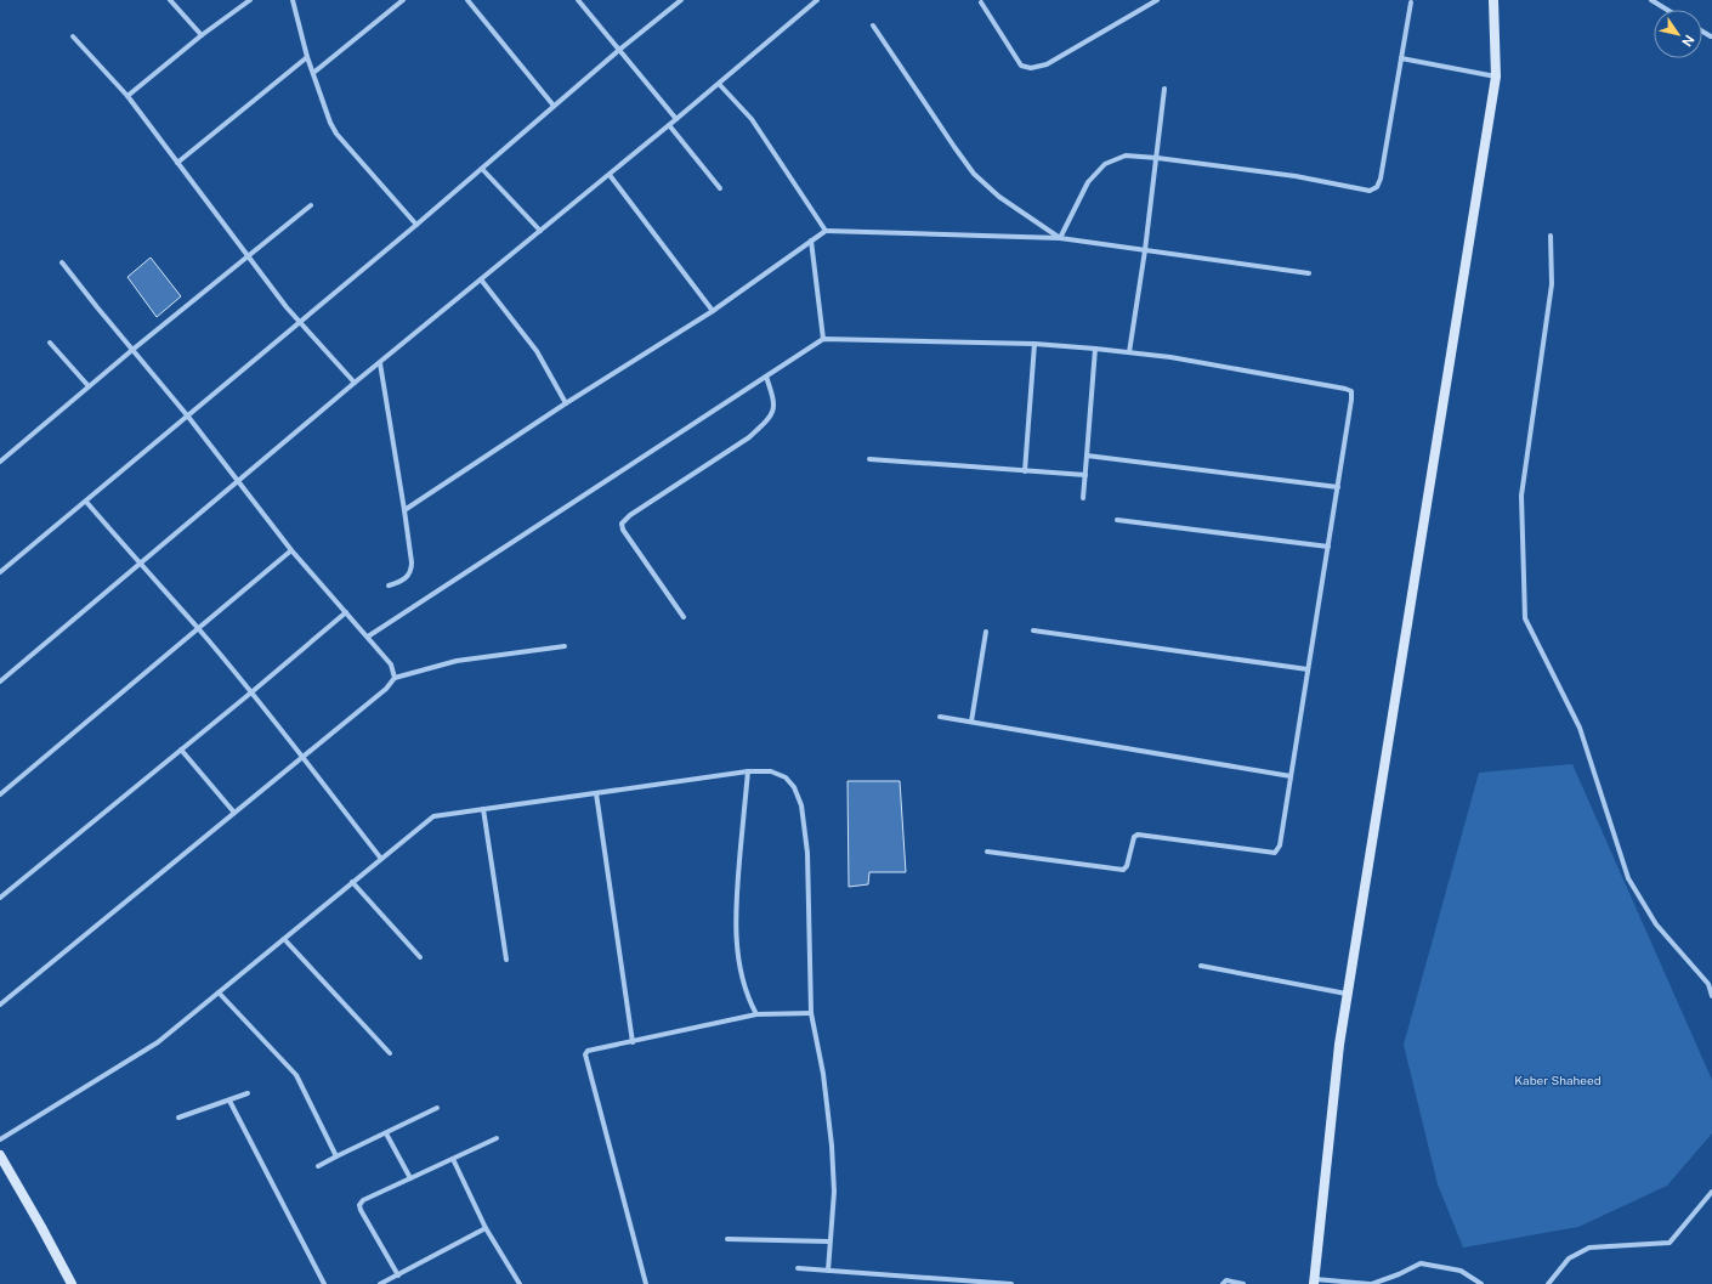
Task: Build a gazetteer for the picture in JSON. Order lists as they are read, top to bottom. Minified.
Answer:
{"parks":["Kaber Shaheed"],"north":"bottom right"}
